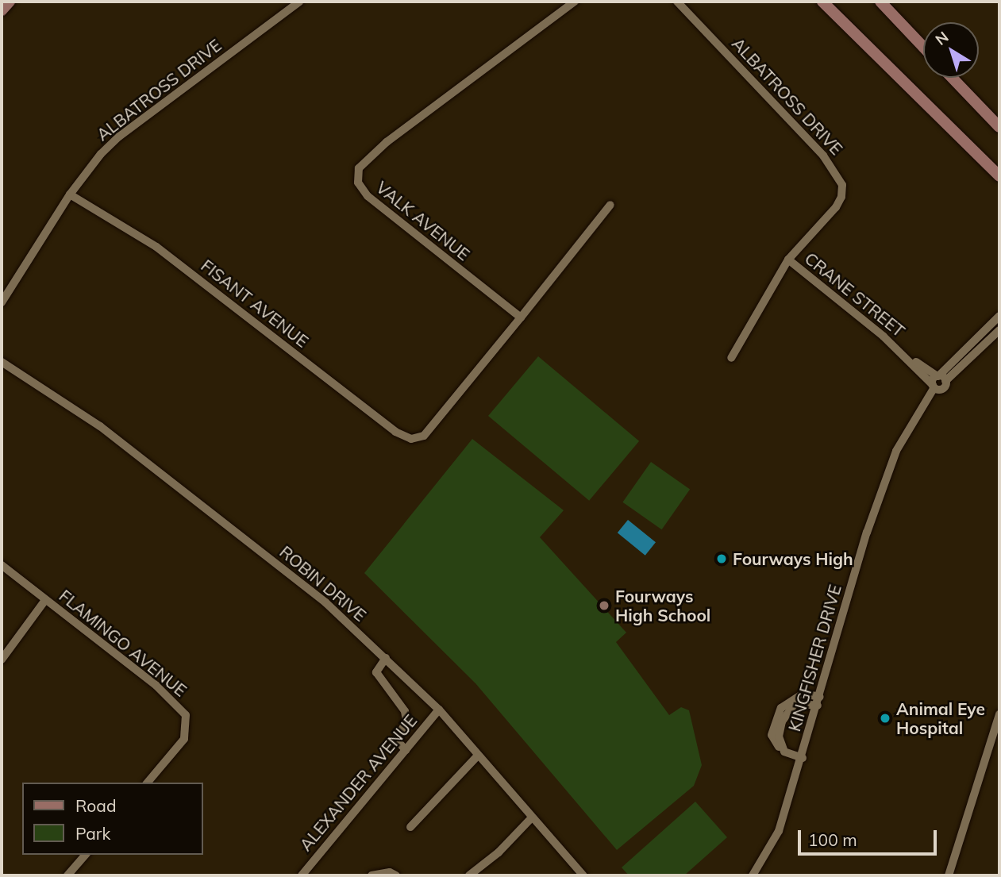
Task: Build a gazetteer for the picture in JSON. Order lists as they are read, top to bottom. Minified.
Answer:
{"streets":{"street":["ALBATROSS DRIVE","VALK AVENUE","CRANE STREET","FISANT AVENUE","ROBIN DRIVE","FLAMINGO AVENUE","KINGFISHER DRIVE","ALEXANDER AVENUE"]},"crossings":[["ALBATROSS DRIVE","CRANE STREET"],["ALBATROSS DRIVE","FISANT AVENUE"],["VALK AVENUE","FISANT AVENUE"],["CRANE STREET","KINGFISHER DRIVE"],["ROBIN DRIVE","ALEXANDER AVENUE"]],"places":["Fourways High","Fourways High School","Animal Eye Hospital"],"legend":["Road","Park"],"scale_bar":"100 m","north":"top left"}
